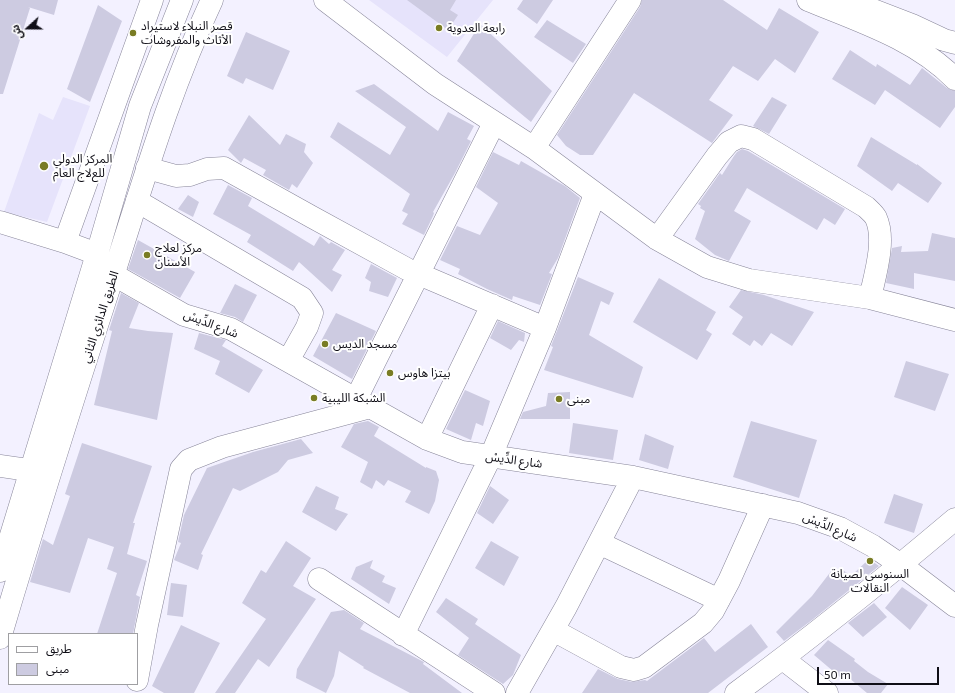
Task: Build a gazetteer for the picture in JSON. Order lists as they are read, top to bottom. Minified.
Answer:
{"streets":{"street":["الطريق الدائري الثاني","شارع الدِّيسْ"]},"crossings":[["الطريق الدائري الثاني","شارع الدِّيسْ"]],"places":["رابعة العدوية","قصر النبلاء ﻻستيراد اﻷثاث والمفروشات","المركز الدولي للعﻻج العام","مركز لعلاج الأسنان","مسجد الديس","بيتزا هاوس","الشبكة الليبية","مبنى","السنوسي لصيانة النقالات"],"legend":["طريق","مبنى"],"scale_bar":"50 m","north":"left"}
